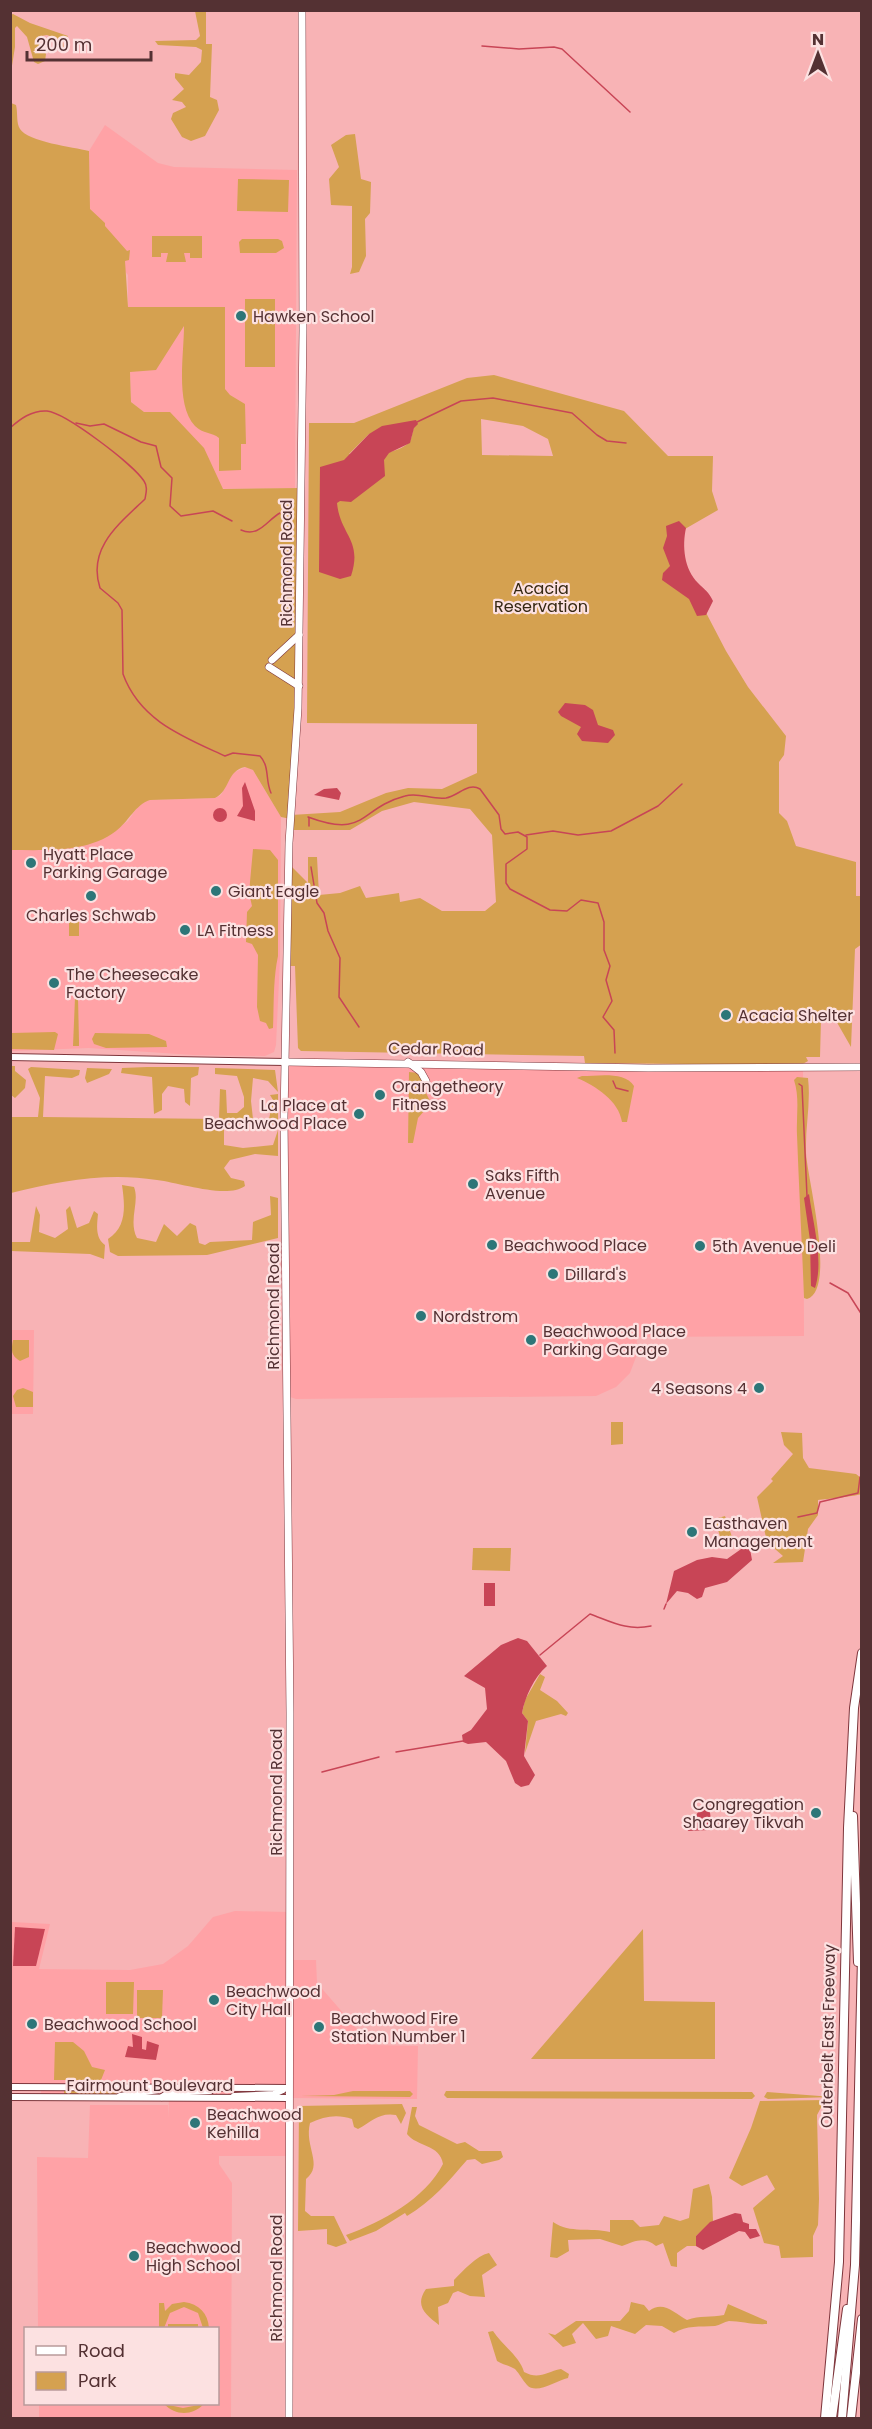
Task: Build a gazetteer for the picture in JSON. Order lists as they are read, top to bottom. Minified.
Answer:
{"streets":{"highway":["Outerbelt East Freeway"],"main road":["Richmond Road","Cedar Road","Fairmount Boulevard"]},"crossings":[["Richmond Road","Cedar Road"],["Richmond Road","Fairmount Boulevard"]],"parks":["Acacia Reservation"],"places":["Hawken School","Hyatt Place Parking Garage","Giant Eagle","Charles Schwab","LA Fitness","The Cheesecake Factory","Acacia Shelter","Orangetheory Fitness","La Place at Beachwood Place","Saks Fifth Avenue","Beachwood Place","5th Avenue Deli","Dillard's","Nordstrom","Beachwood Place Parking Garage","4 Seasons 4","Easthaven Management","Congregation Shaarey Tikvah","Beachwood City Hall","Beachwood School","Beachwood Fire Station Number 1","Beachwood Kehilla","Beachwood High School"],"legend":["Road","Park"],"scale_bar":"200 m","north":"top"}
